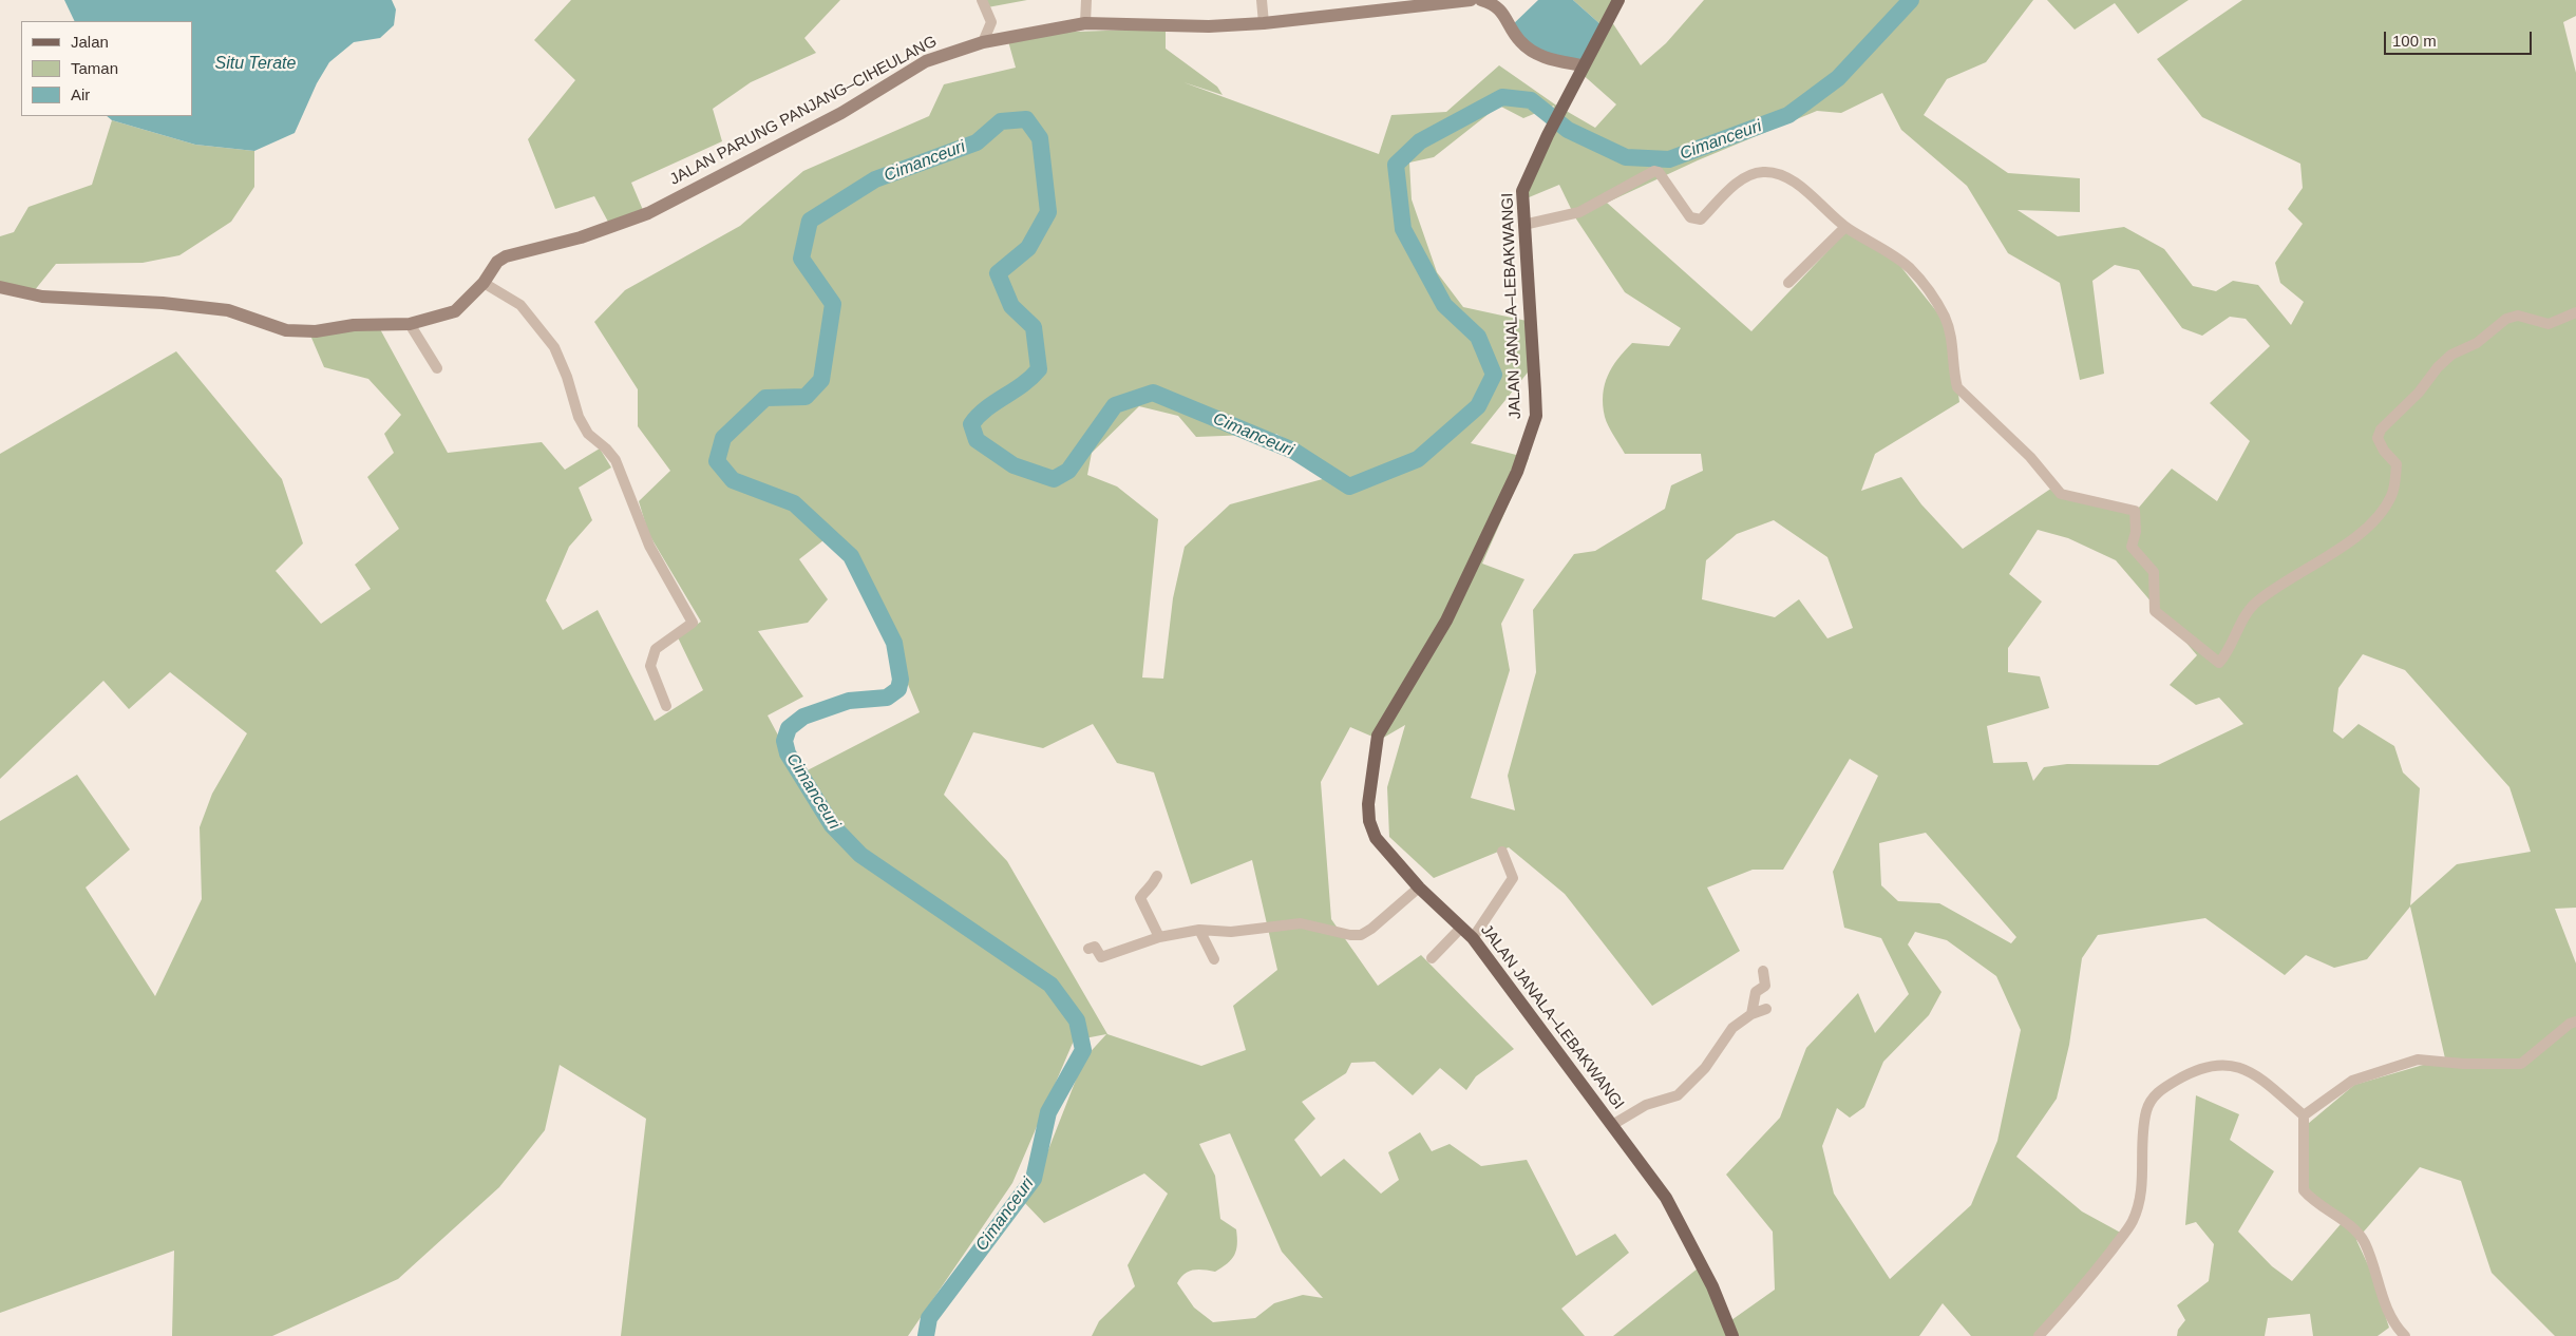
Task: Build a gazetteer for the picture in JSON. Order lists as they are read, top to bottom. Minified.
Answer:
{"streets":{"main road":["JALAN JANALA–LEBAKWANGI"],"street":["JALAN PARUNG PANJANG–CIHEULANG"]},"water":["Situ Terate","Cimanceuri"],"legend":["Jalan","Taman","Air"],"scale_bar":"100 m"}
